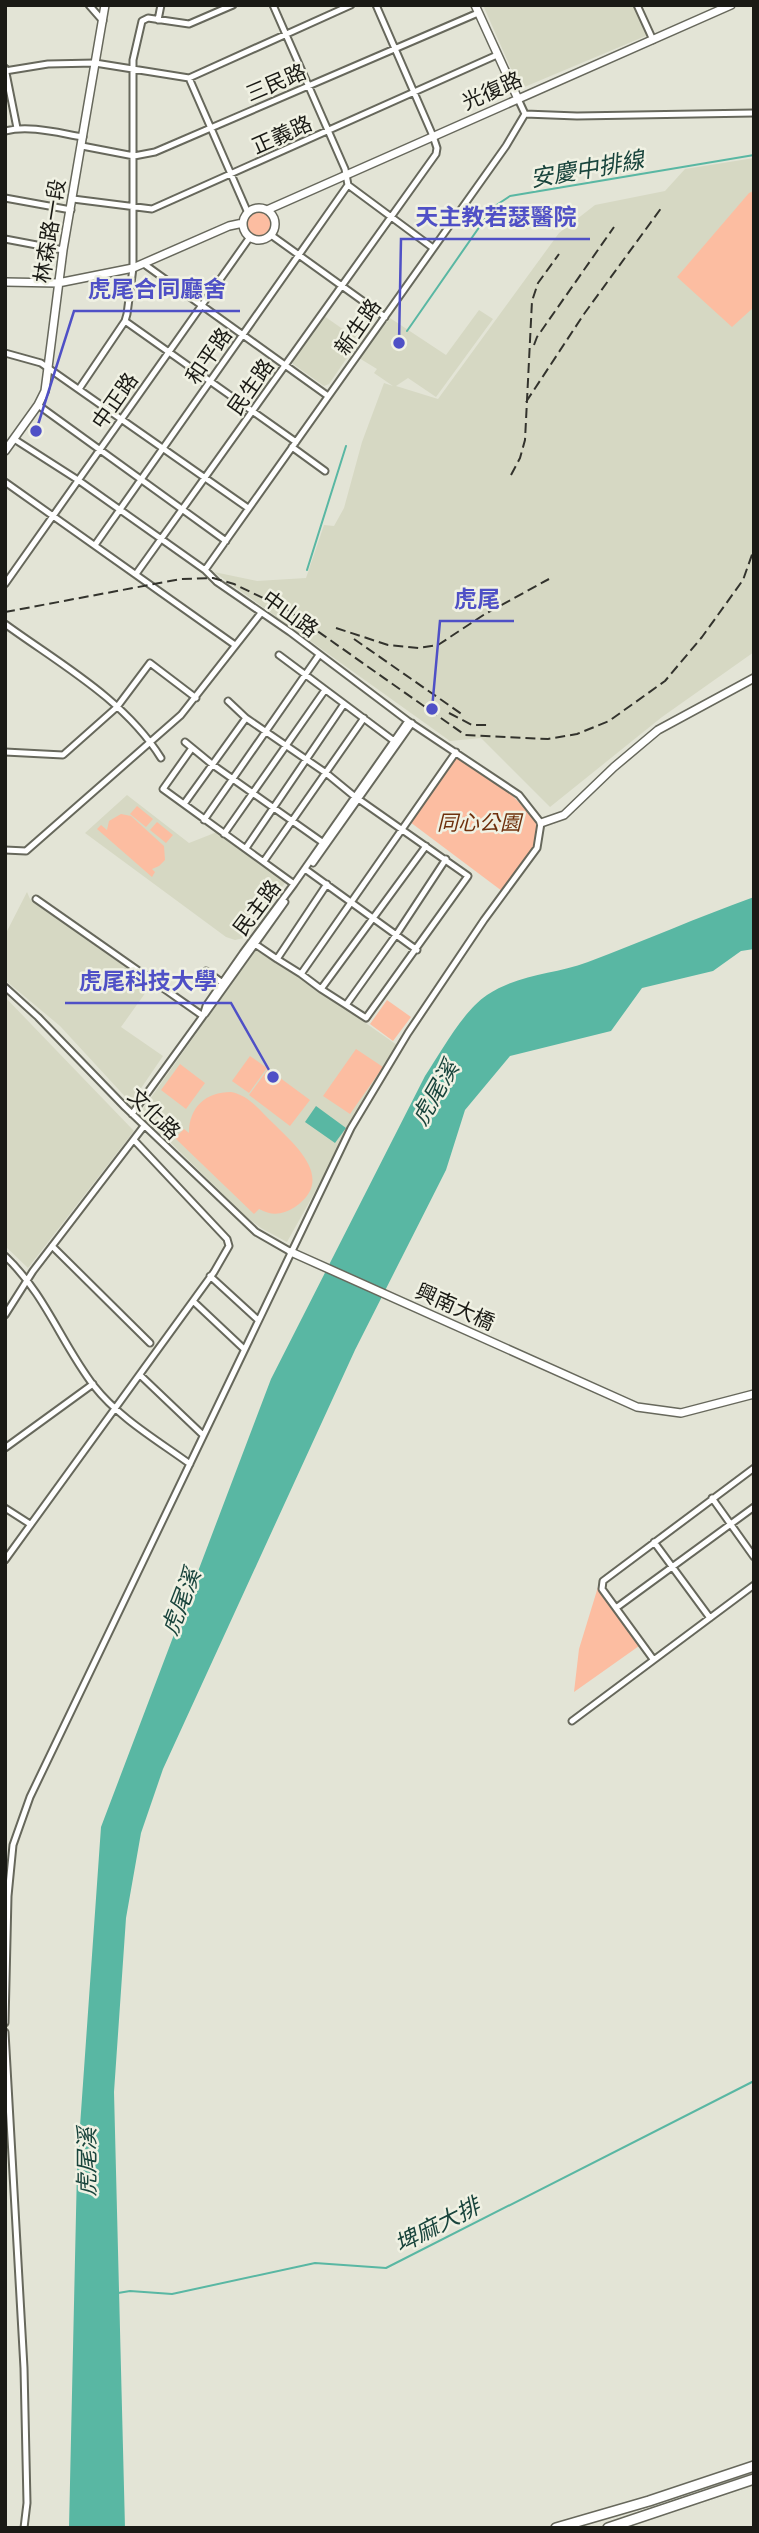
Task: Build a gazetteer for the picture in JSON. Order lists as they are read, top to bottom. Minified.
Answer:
{"streets":{"street":["三民路","光復路","正義路","林森路一段","新生路","和平路","民生路","中正路","中山路","民主路","文化路","興南大橋"]},"crossings":[["三民路","林森路一段"],["光復路","民生路"],["光復路","中正路"],["正義路","林森路一段"],["林森路一段","中山路"],["新生路","中山路"],["和平路","中山路"],["民生路","中山路"],["中正路","中山路"],["中山路","民主路"],["民主路","文化路"],["文化路","興南大橋"]],"water":["安慶中排線","虎尾溪","埤麻大排"],"parks":["同心公園"],"places":["天主教若瑟醫院","虎尾合同廳舍","虎尾","虎尾科技大學"]}
